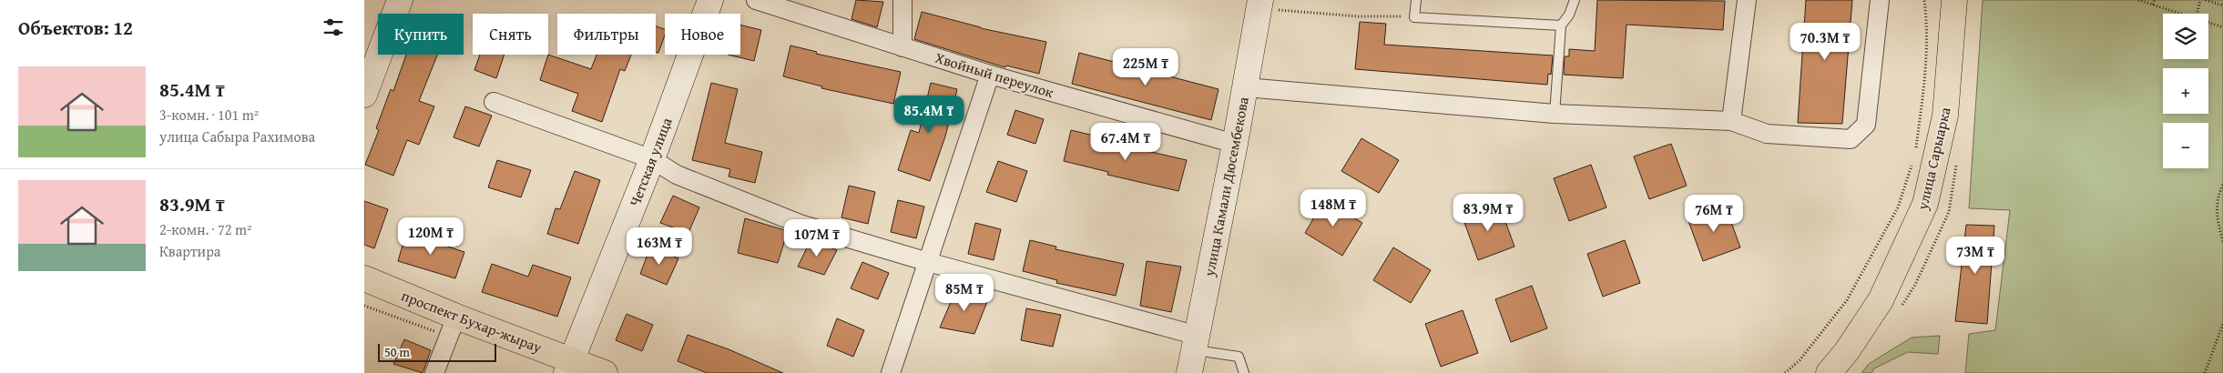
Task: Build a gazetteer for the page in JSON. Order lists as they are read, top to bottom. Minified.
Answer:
{"streets":{"main road":["улица Сарыарка","проспект Бухар-жырау"],"street":["Хвойный переулок","Четская улица","улица Камали Дюсембекова"]},"crossings":[["Хвойный переулок","улица Камали Дюсембекова"],["Четская улица","проспект Бухар-жырау"]],"scale_bar":"50 m","page":{"heading":"Объектов: 12","map_buttons":["+","−"],"chip":["Купить","Снять","Фильтры","Новое"],"price":["70.3M ₸","225M ₸","85.4M ₸","67.4M ₸","148M ₸","83.9M ₸","76M ₸","120M ₸","107M ₸","163M ₸","73M ₸","85M ₸"],"list":[{"name":"85.4M ₸","note":"3-комн. · 101 m² · улица Сабыра Рахимова"},{"name":"83.9M ₸","note":"2-комн. · 72 m² · Квартира"}],"scale":"50 m"}}
